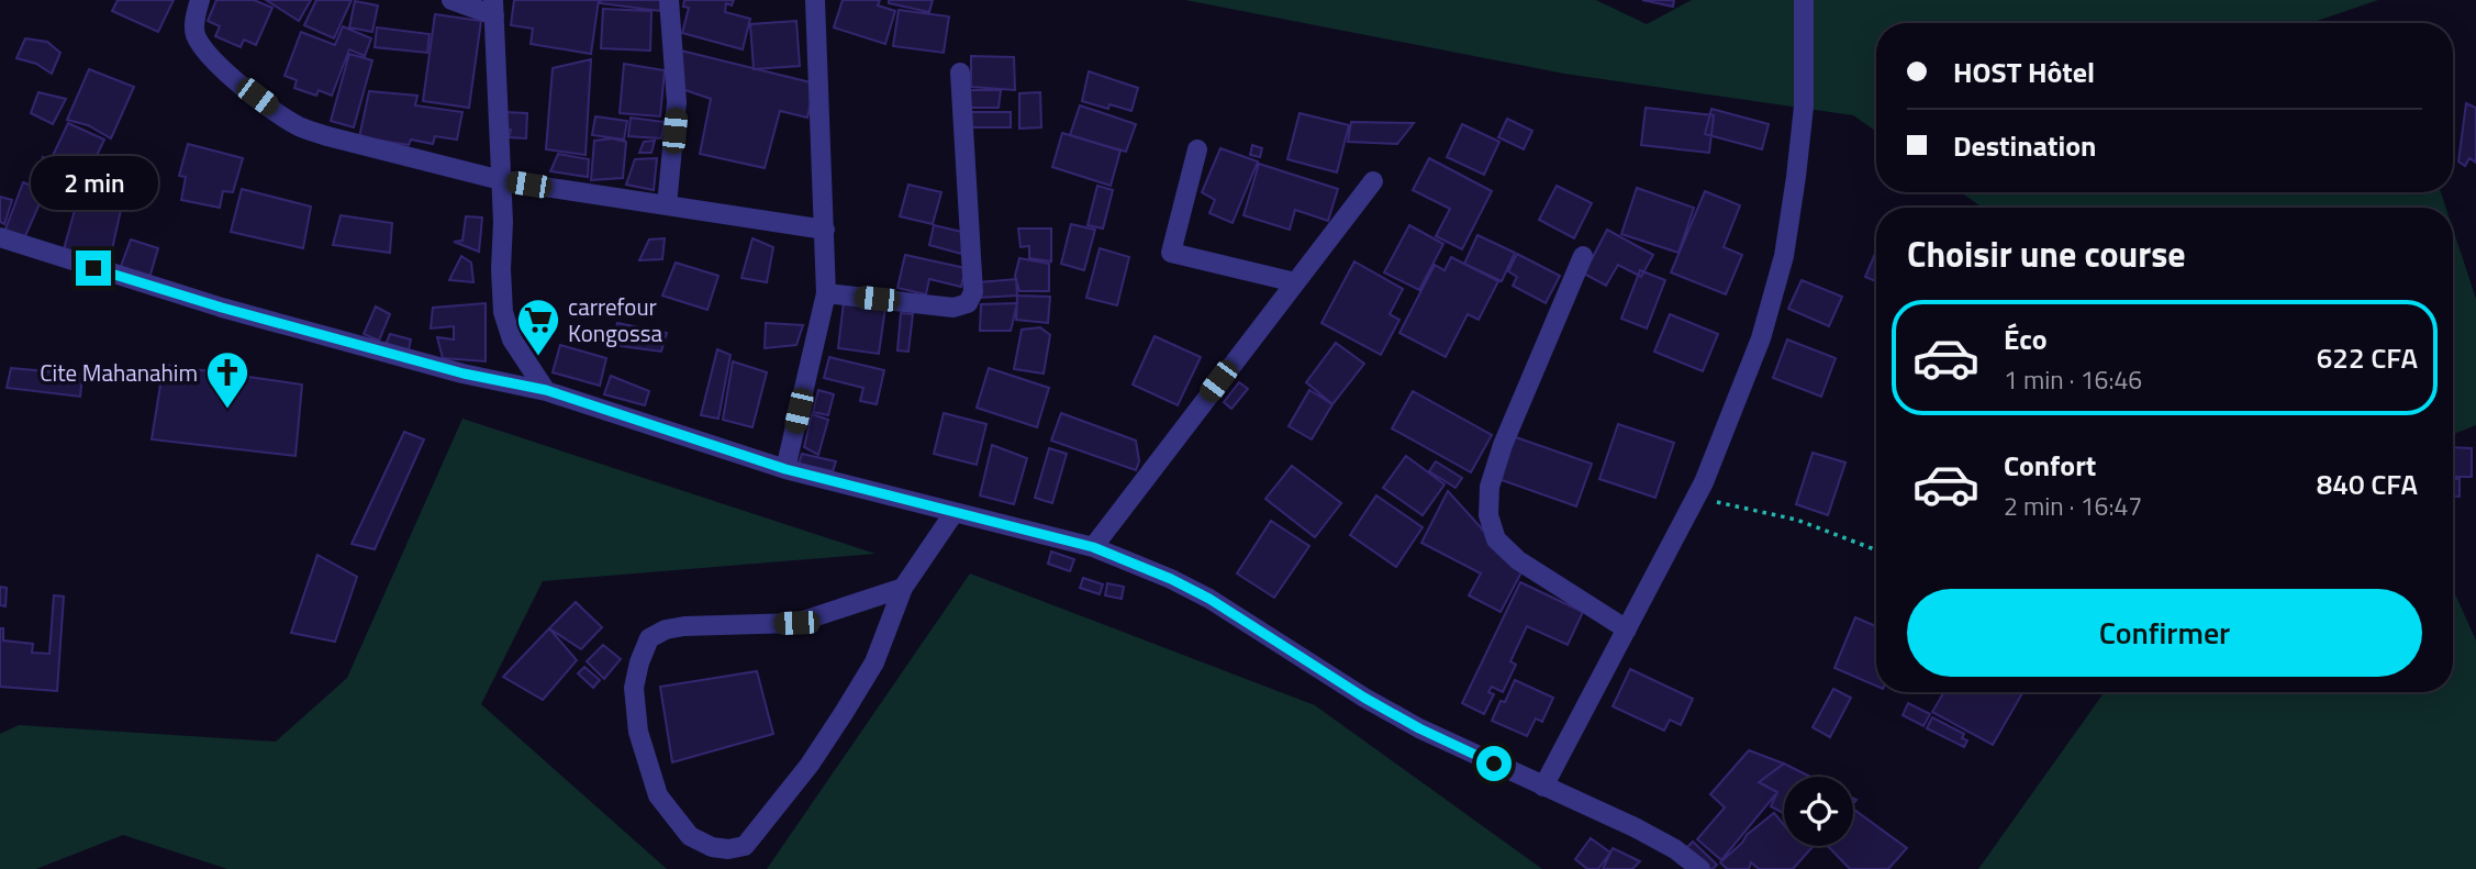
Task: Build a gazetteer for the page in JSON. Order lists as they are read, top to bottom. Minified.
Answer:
{"places":{"supermarket":["carrefour Kongossa"],"church":["Cite Mahanahim"]},"page":{"banner":["HOST Hôtel","Destination"],"bubble":"2 min","heading":"Choisir une course","list":[{"name":"Éco","note":"1 min · 16:46","value":"622 CFA"},{"name":"Confort","note":"2 min · 16:47","value":"840 CFA"}],"buttons":"Confirmer"}}
